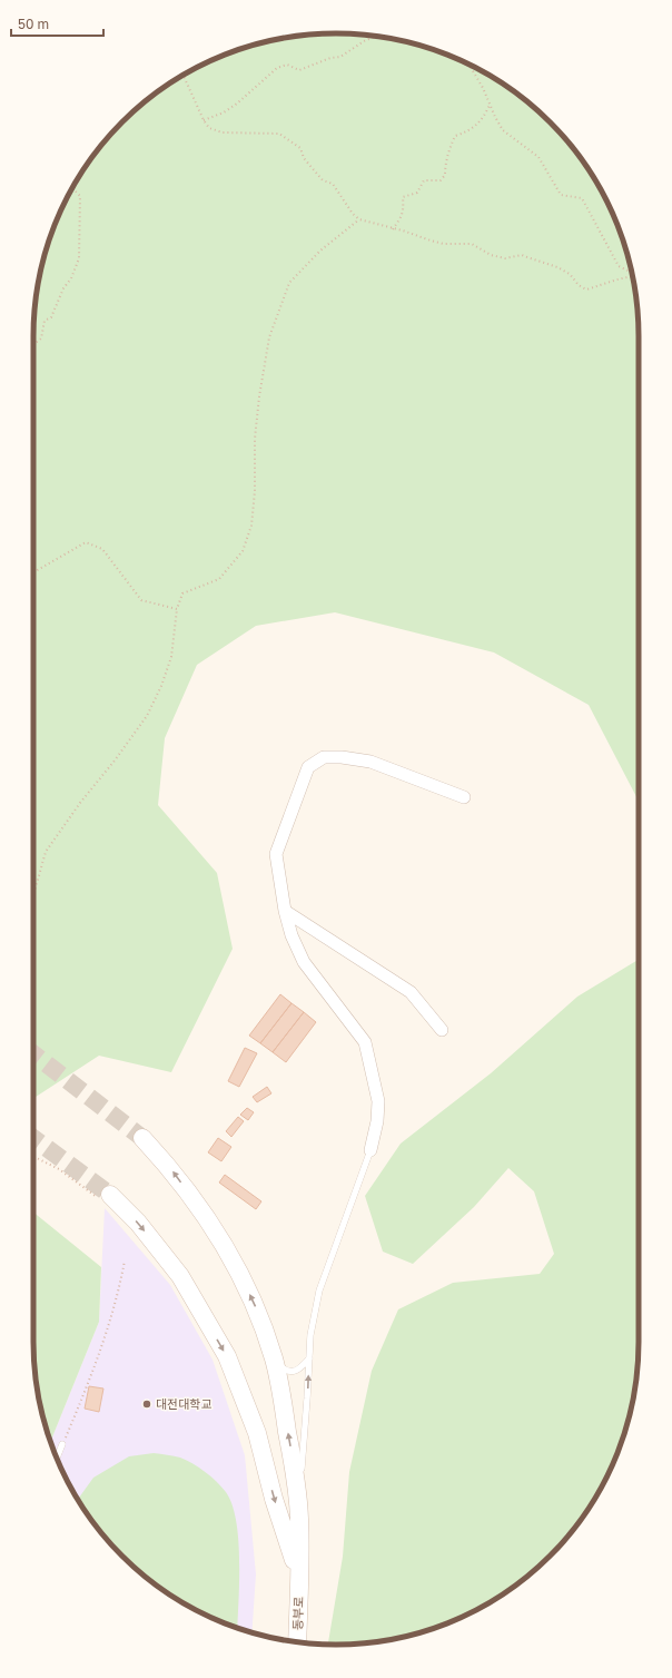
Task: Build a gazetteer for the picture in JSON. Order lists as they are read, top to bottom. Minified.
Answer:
{"streets":{"main road":["동부로"]},"places":["대전대학교"],"scale_bar":"50 m"}
